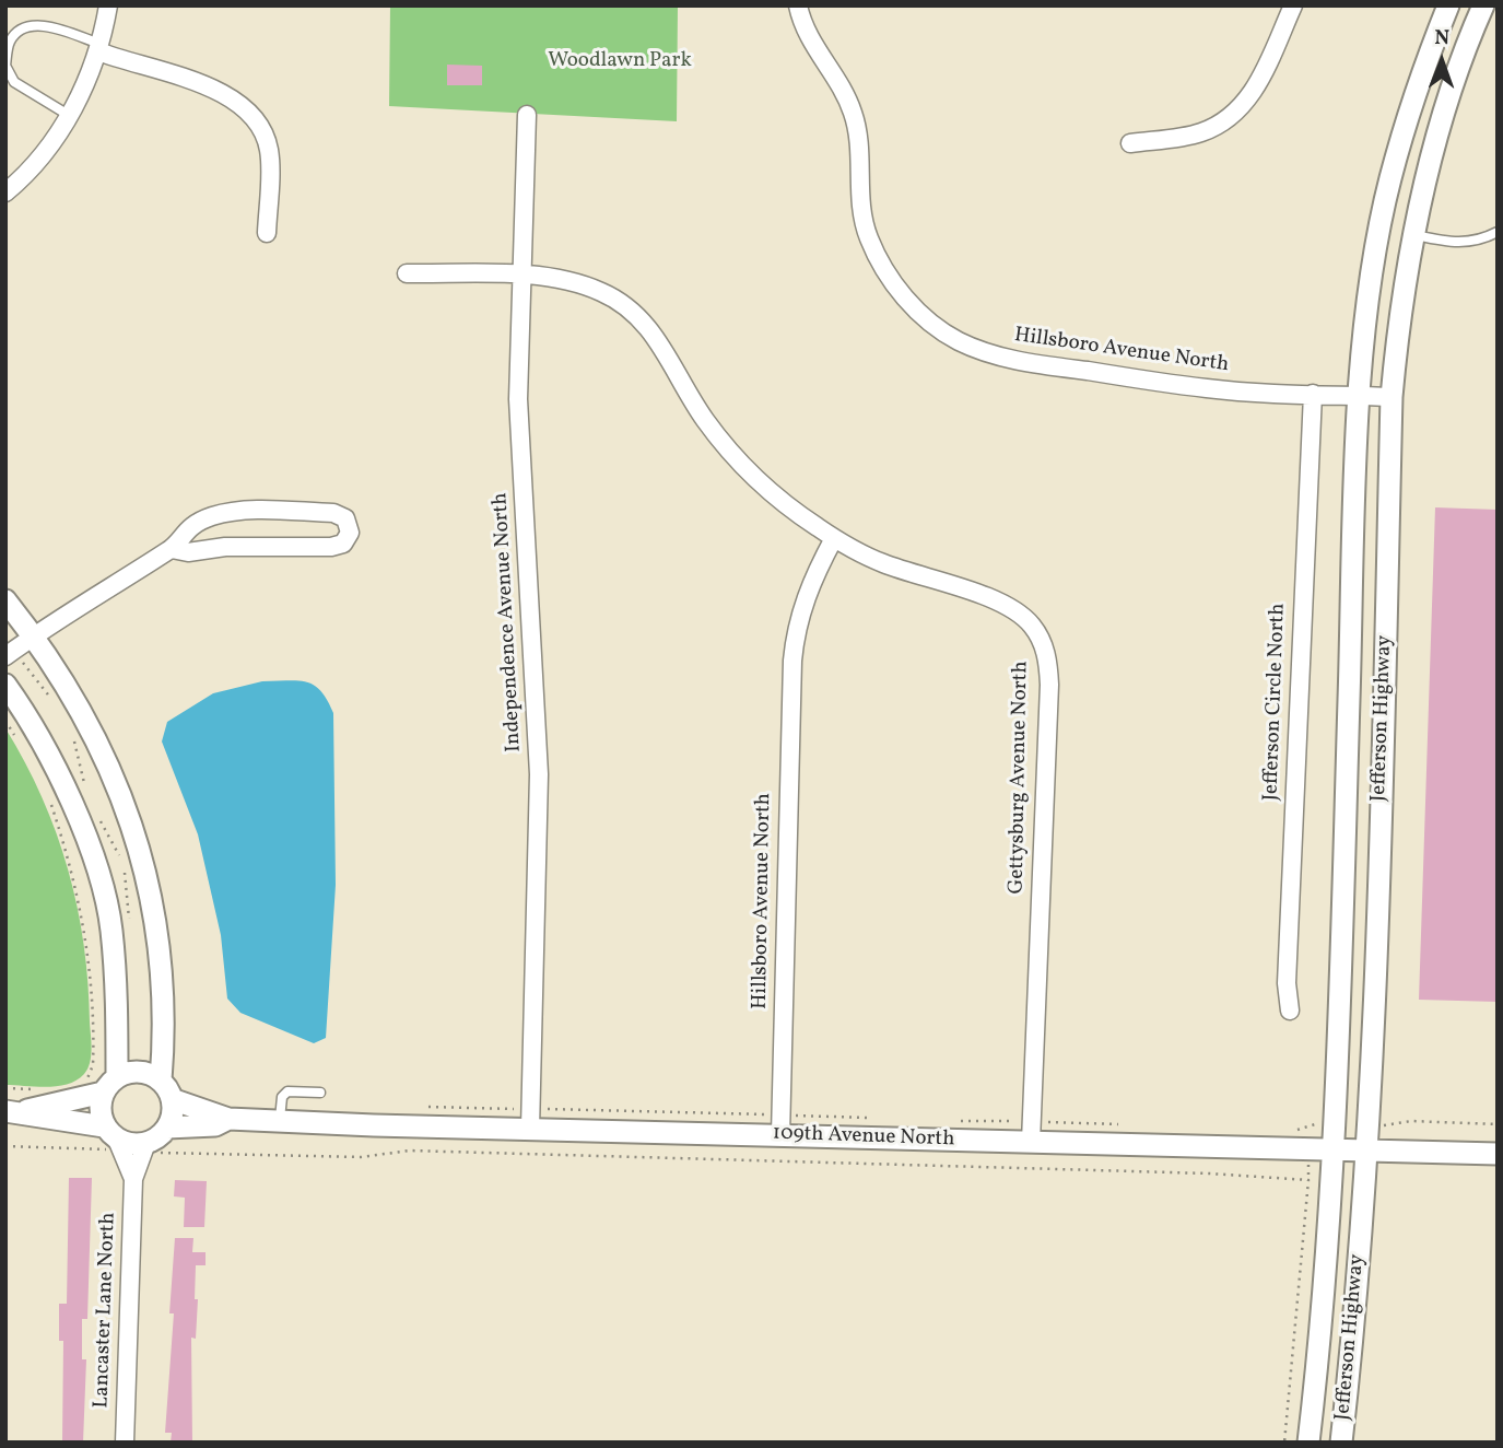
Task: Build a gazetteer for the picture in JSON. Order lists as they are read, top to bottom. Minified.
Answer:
{"streets":{"street":["Hillsboro Avenue North","Independence Avenue North","Jefferson Circle North","Jefferson Highway","Gettysburg Avenue North","109th Avenue North","Lancaster Lane North"]},"crossings":[["Hillsboro Avenue North","Jefferson Circle North"],["Hillsboro Avenue North","Jefferson Highway"],["Hillsboro Avenue North","Gettysburg Avenue North"],["Hillsboro Avenue North","109th Avenue North"],["Independence Avenue North","Gettysburg Avenue North"],["Independence Avenue North","109th Avenue North"],["Jefferson Highway","109th Avenue North"],["Gettysburg Avenue North","109th Avenue North"],["109th Avenue North","Lancaster Lane North"]],"parks":["Woodlawn Park"],"north":"top"}
